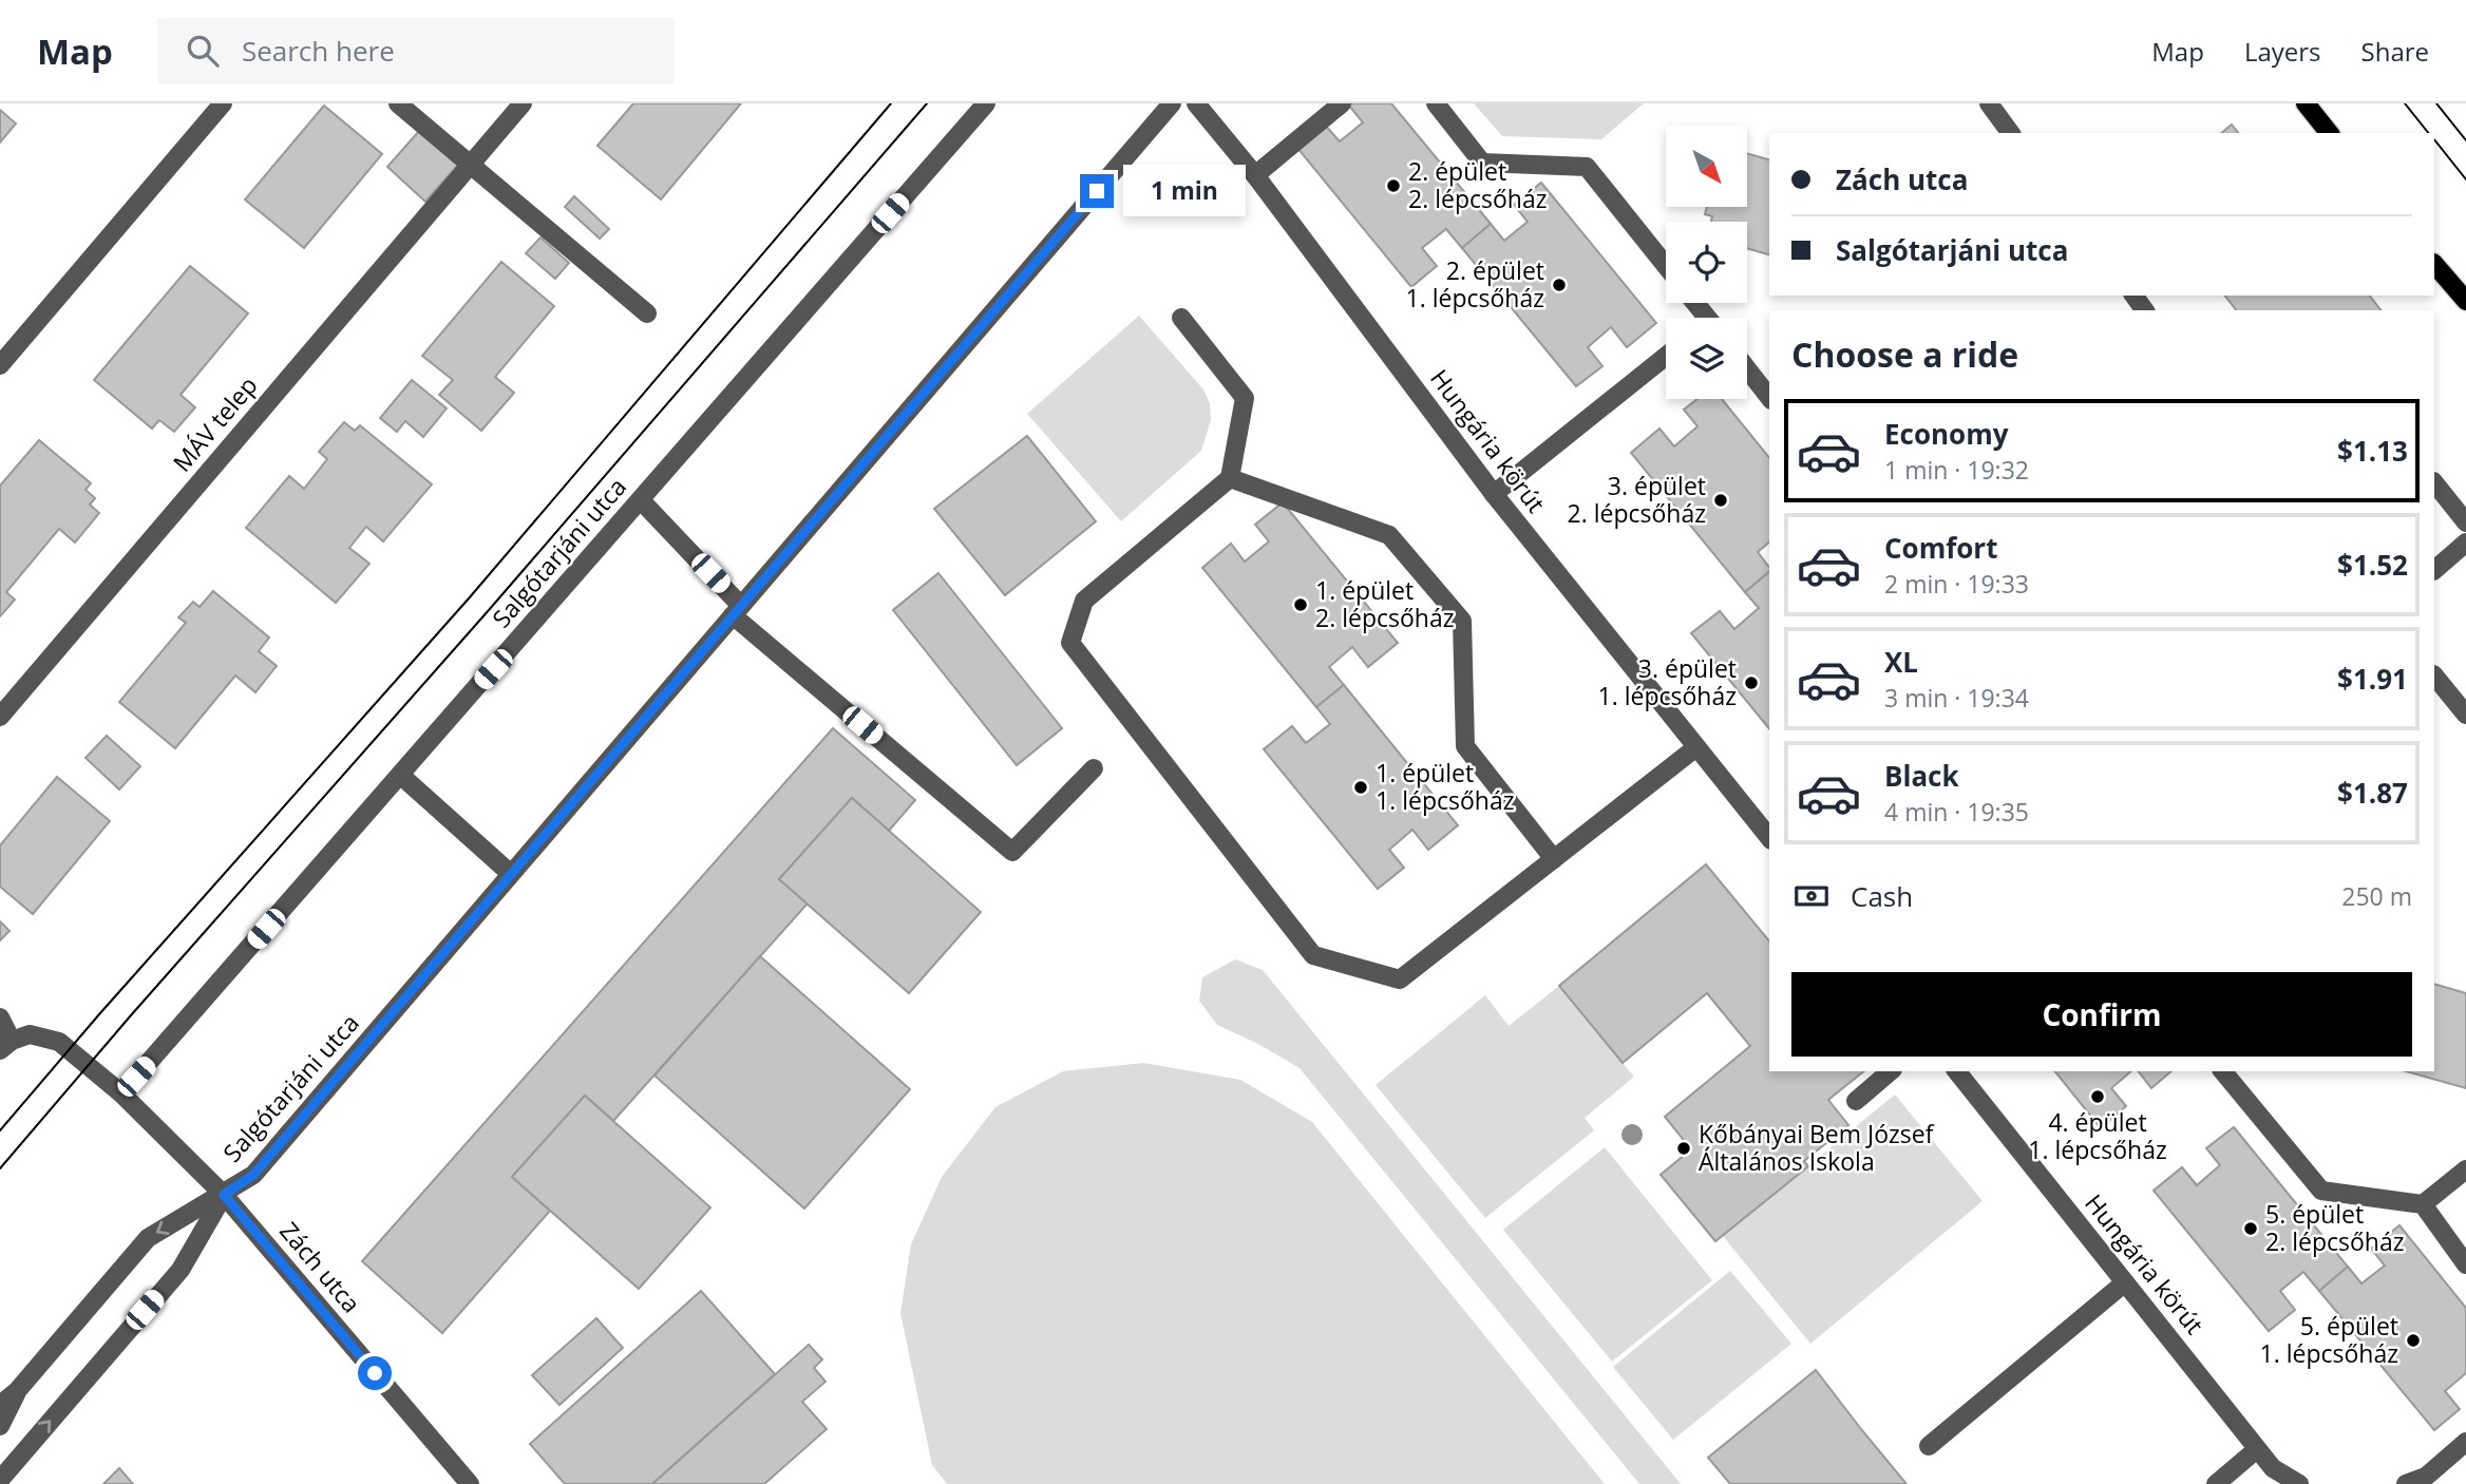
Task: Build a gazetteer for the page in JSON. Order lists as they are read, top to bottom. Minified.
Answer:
{"streets":{"street":["MÁV telep","Hungária körút","Salgótarjáni utca","Zách utca"]},"crossings":[["Salgótarjáni utca","Zách utca"]],"places":["2. épület 2. lépcsőház","2. épület 1. lépcsőház","3. épület 2. lépcsőház","1. épület 2. lépcsőház","3. épület 1. lépcsőház","1. épület 1. lépcsőház","4. épület 1. lépcsőház","Kőbányai Bem József Általános Iskola","5. épület 2. lépcsőház","5. épület 1. lépcsőház"],"north":"bottom right","page":{"header":"Map","search":"Search here","nav":["Map","Layers","Share"],"banner":["Zách utca","Salgótarjáni utca"],"bubble":"1 min","heading":"Choose a ride","list":[{"name":"Economy","note":"1 min · 19:32","value":"$1.13"},{"name":"Comfort","note":"2 min · 19:33","value":"$1.52"},{"name":"XL","note":"3 min · 19:34","value":"$1.91"},{"name":"Black","note":"4 min · 19:35","value":"$1.87"}],"pay":["Cash","250 m"],"buttons":"Confirm"}}
